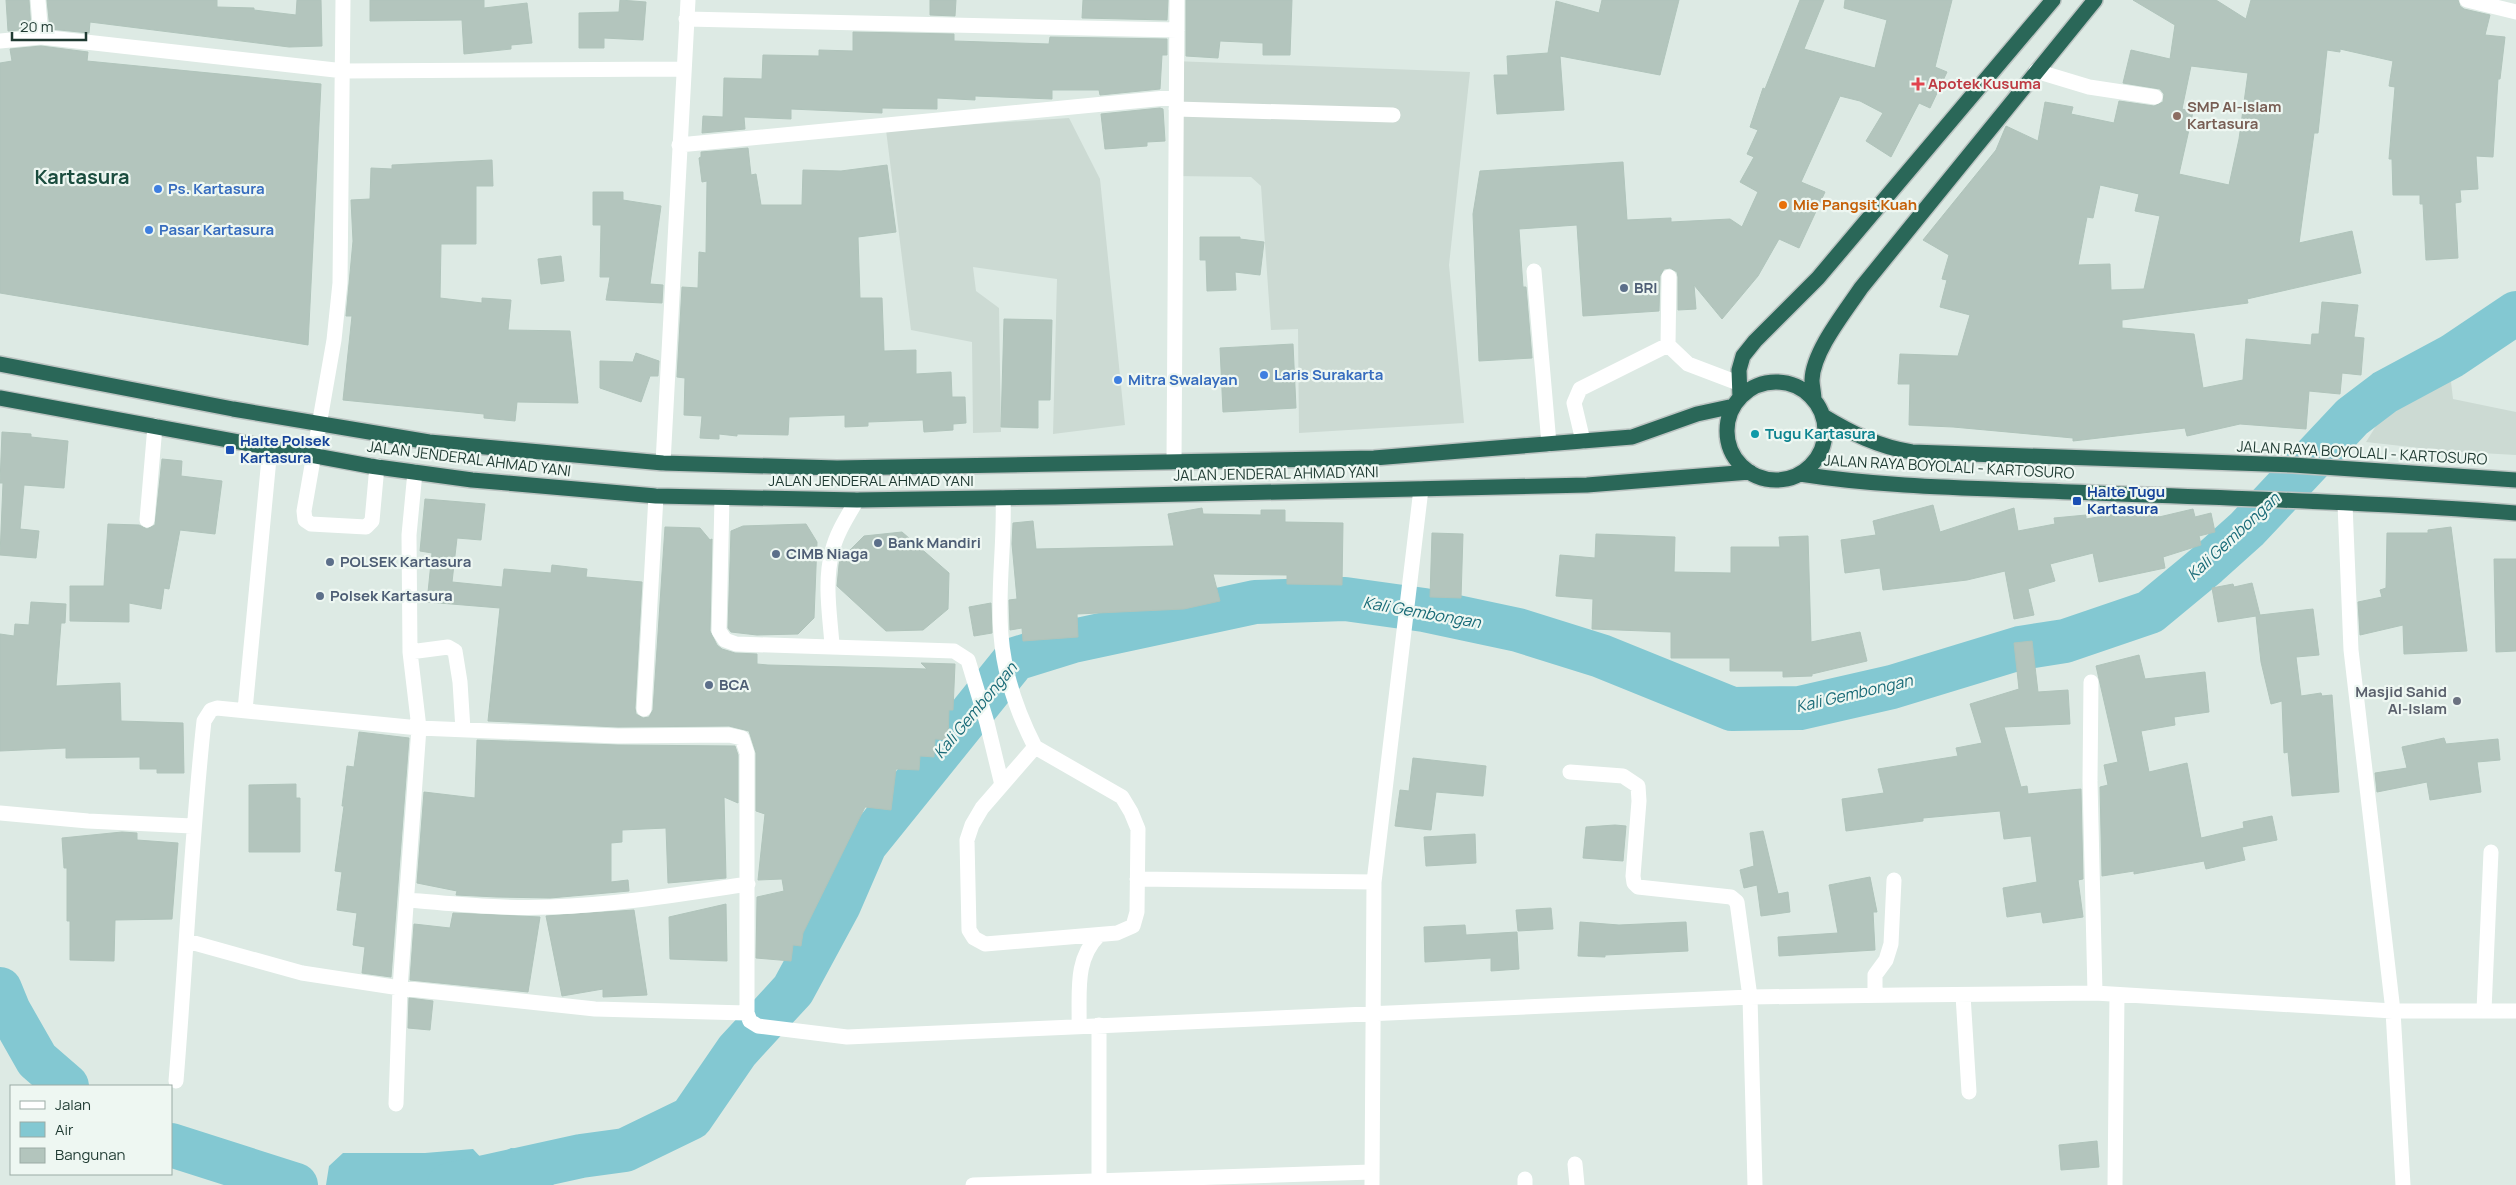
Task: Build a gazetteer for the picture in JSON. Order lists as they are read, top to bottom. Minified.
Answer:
{"streets":{"highway":["JALAN RAYA BOYOLALI - KARTOSURO","JALAN JENDERAL AHMAD YANI"]},"crossings":[["JALAN RAYA BOYOLALI - KARTOSURO","JALAN JENDERAL AHMAD YANI"]],"districts":["Kartasura"],"water":["Kali Gembongan"],"places":{"health":["Apotek Kusuma"],"other":["SMP Al-Islam Kartasura","Ps. Kartasura","Mie Pangsit Kuah","Pasar Kartasura","BRI","Laris Surakarta","Mitra Swalayan","Tugu Kartasura","Bank Mandiri","CIMB Niaga","POLSEK Kartasura","Polsek Kartasura","BCA","Masjid Sahid Al-Islam"],"transit":["Halte Polsek Kartasura","Halte Tugu Kartasura"]},"legend":["Jalan","Air","Bangunan"],"scale_bar":"20 m"}
